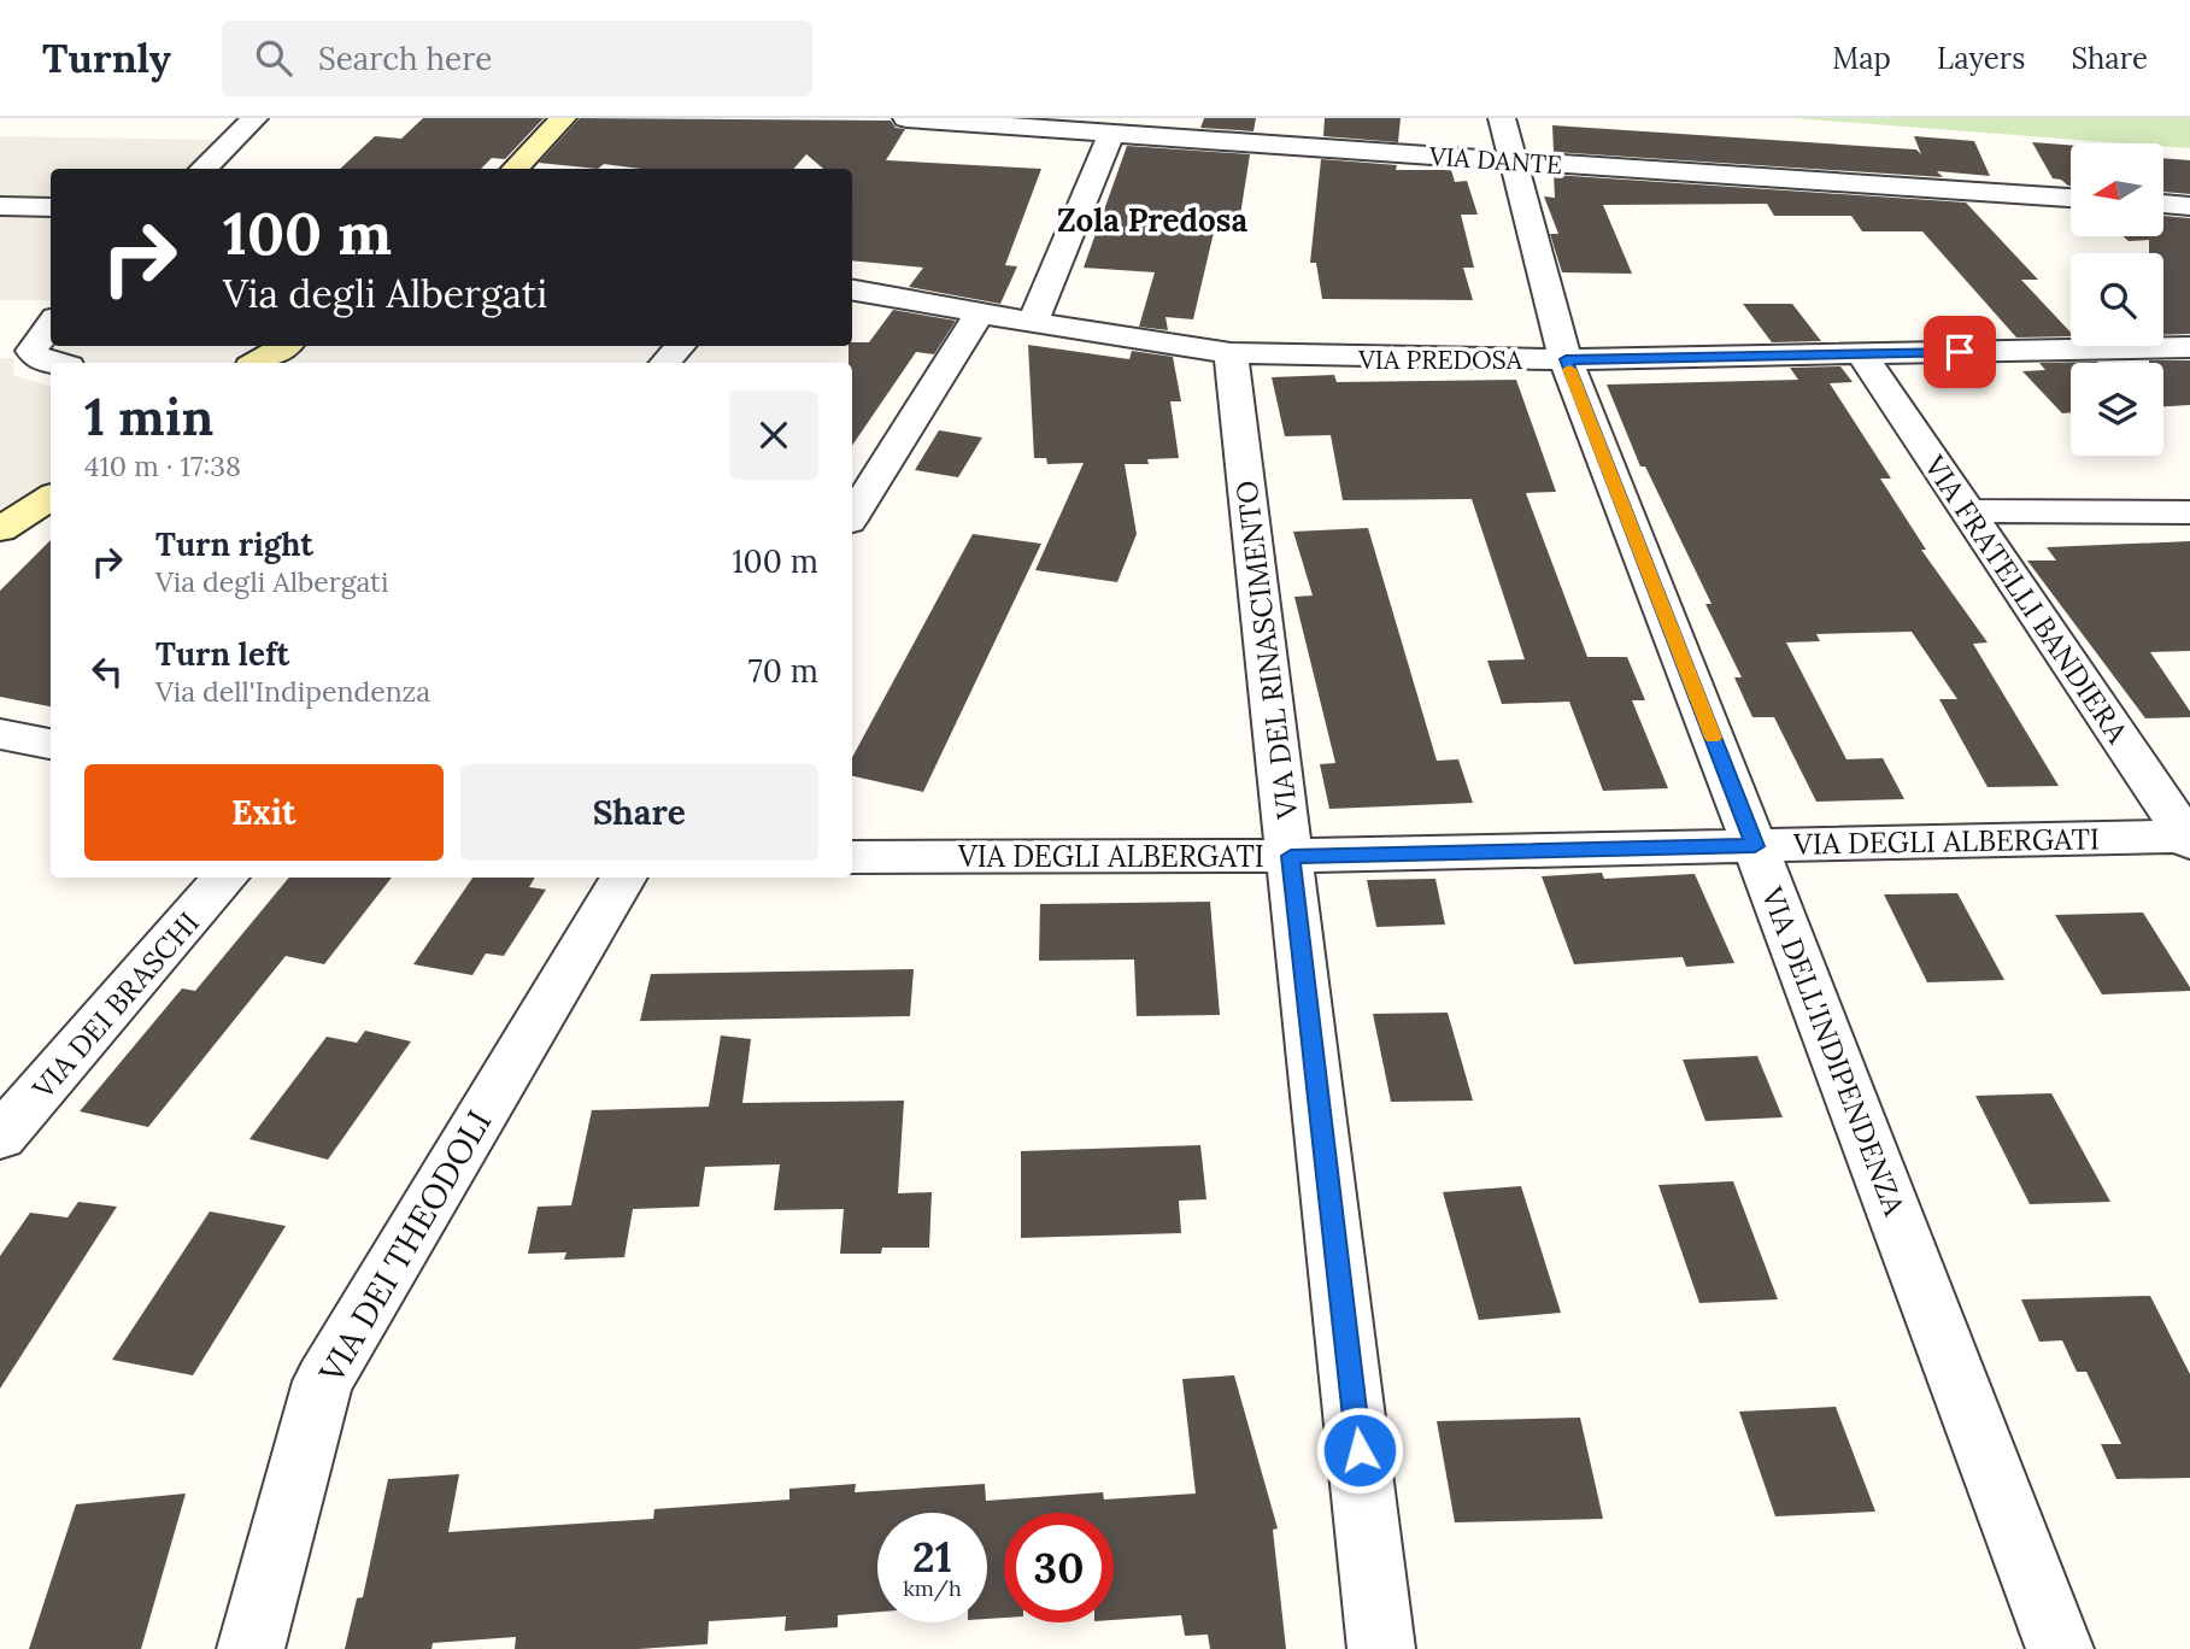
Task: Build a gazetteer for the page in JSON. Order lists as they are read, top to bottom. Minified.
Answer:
{"streets":{"street":["VIA DANTE","VIA PREDOSA","VIA FRATELLI BANDIERA","VIA DEL RINASCIMENTO","VIA DEGLI ALBERGATI","VIA DEI BRASCHI","VIA DELL'INDIPENDENZA","VIA DEI THEODOLI"]},"crossings":[["VIA DANTE","VIA DELL'INDIPENDENZA"],["VIA PREDOSA","VIA FRATELLI BANDIERA"],["VIA PREDOSA","VIA DEL RINASCIMENTO"],["VIA PREDOSA","VIA DELL'INDIPENDENZA"],["VIA FRATELLI BANDIERA","VIA DEGLI ALBERGATI"],["VIA DEL RINASCIMENTO","VIA DEGLI ALBERGATI"],["VIA DEGLI ALBERGATI","VIA DELL'INDIPENDENZA"]],"districts":["Zola Predosa"],"north":"left","page":{"header":"Turnly","search":"Search here","nav":["Map","Layers","Share"],"turn":["100 m","Via degli Albergati"],"heading":["1 min","410 m · 17:38"],"list":[{"name":"Turn right","note":"Via degli Albergati","value":"100 m"},{"name":"Turn left","note":"Via dell'Indipendenza","value":"70 m"}],"buttons":["Exit","Share"],"speed":"21 km/h","limit":"30"}}
